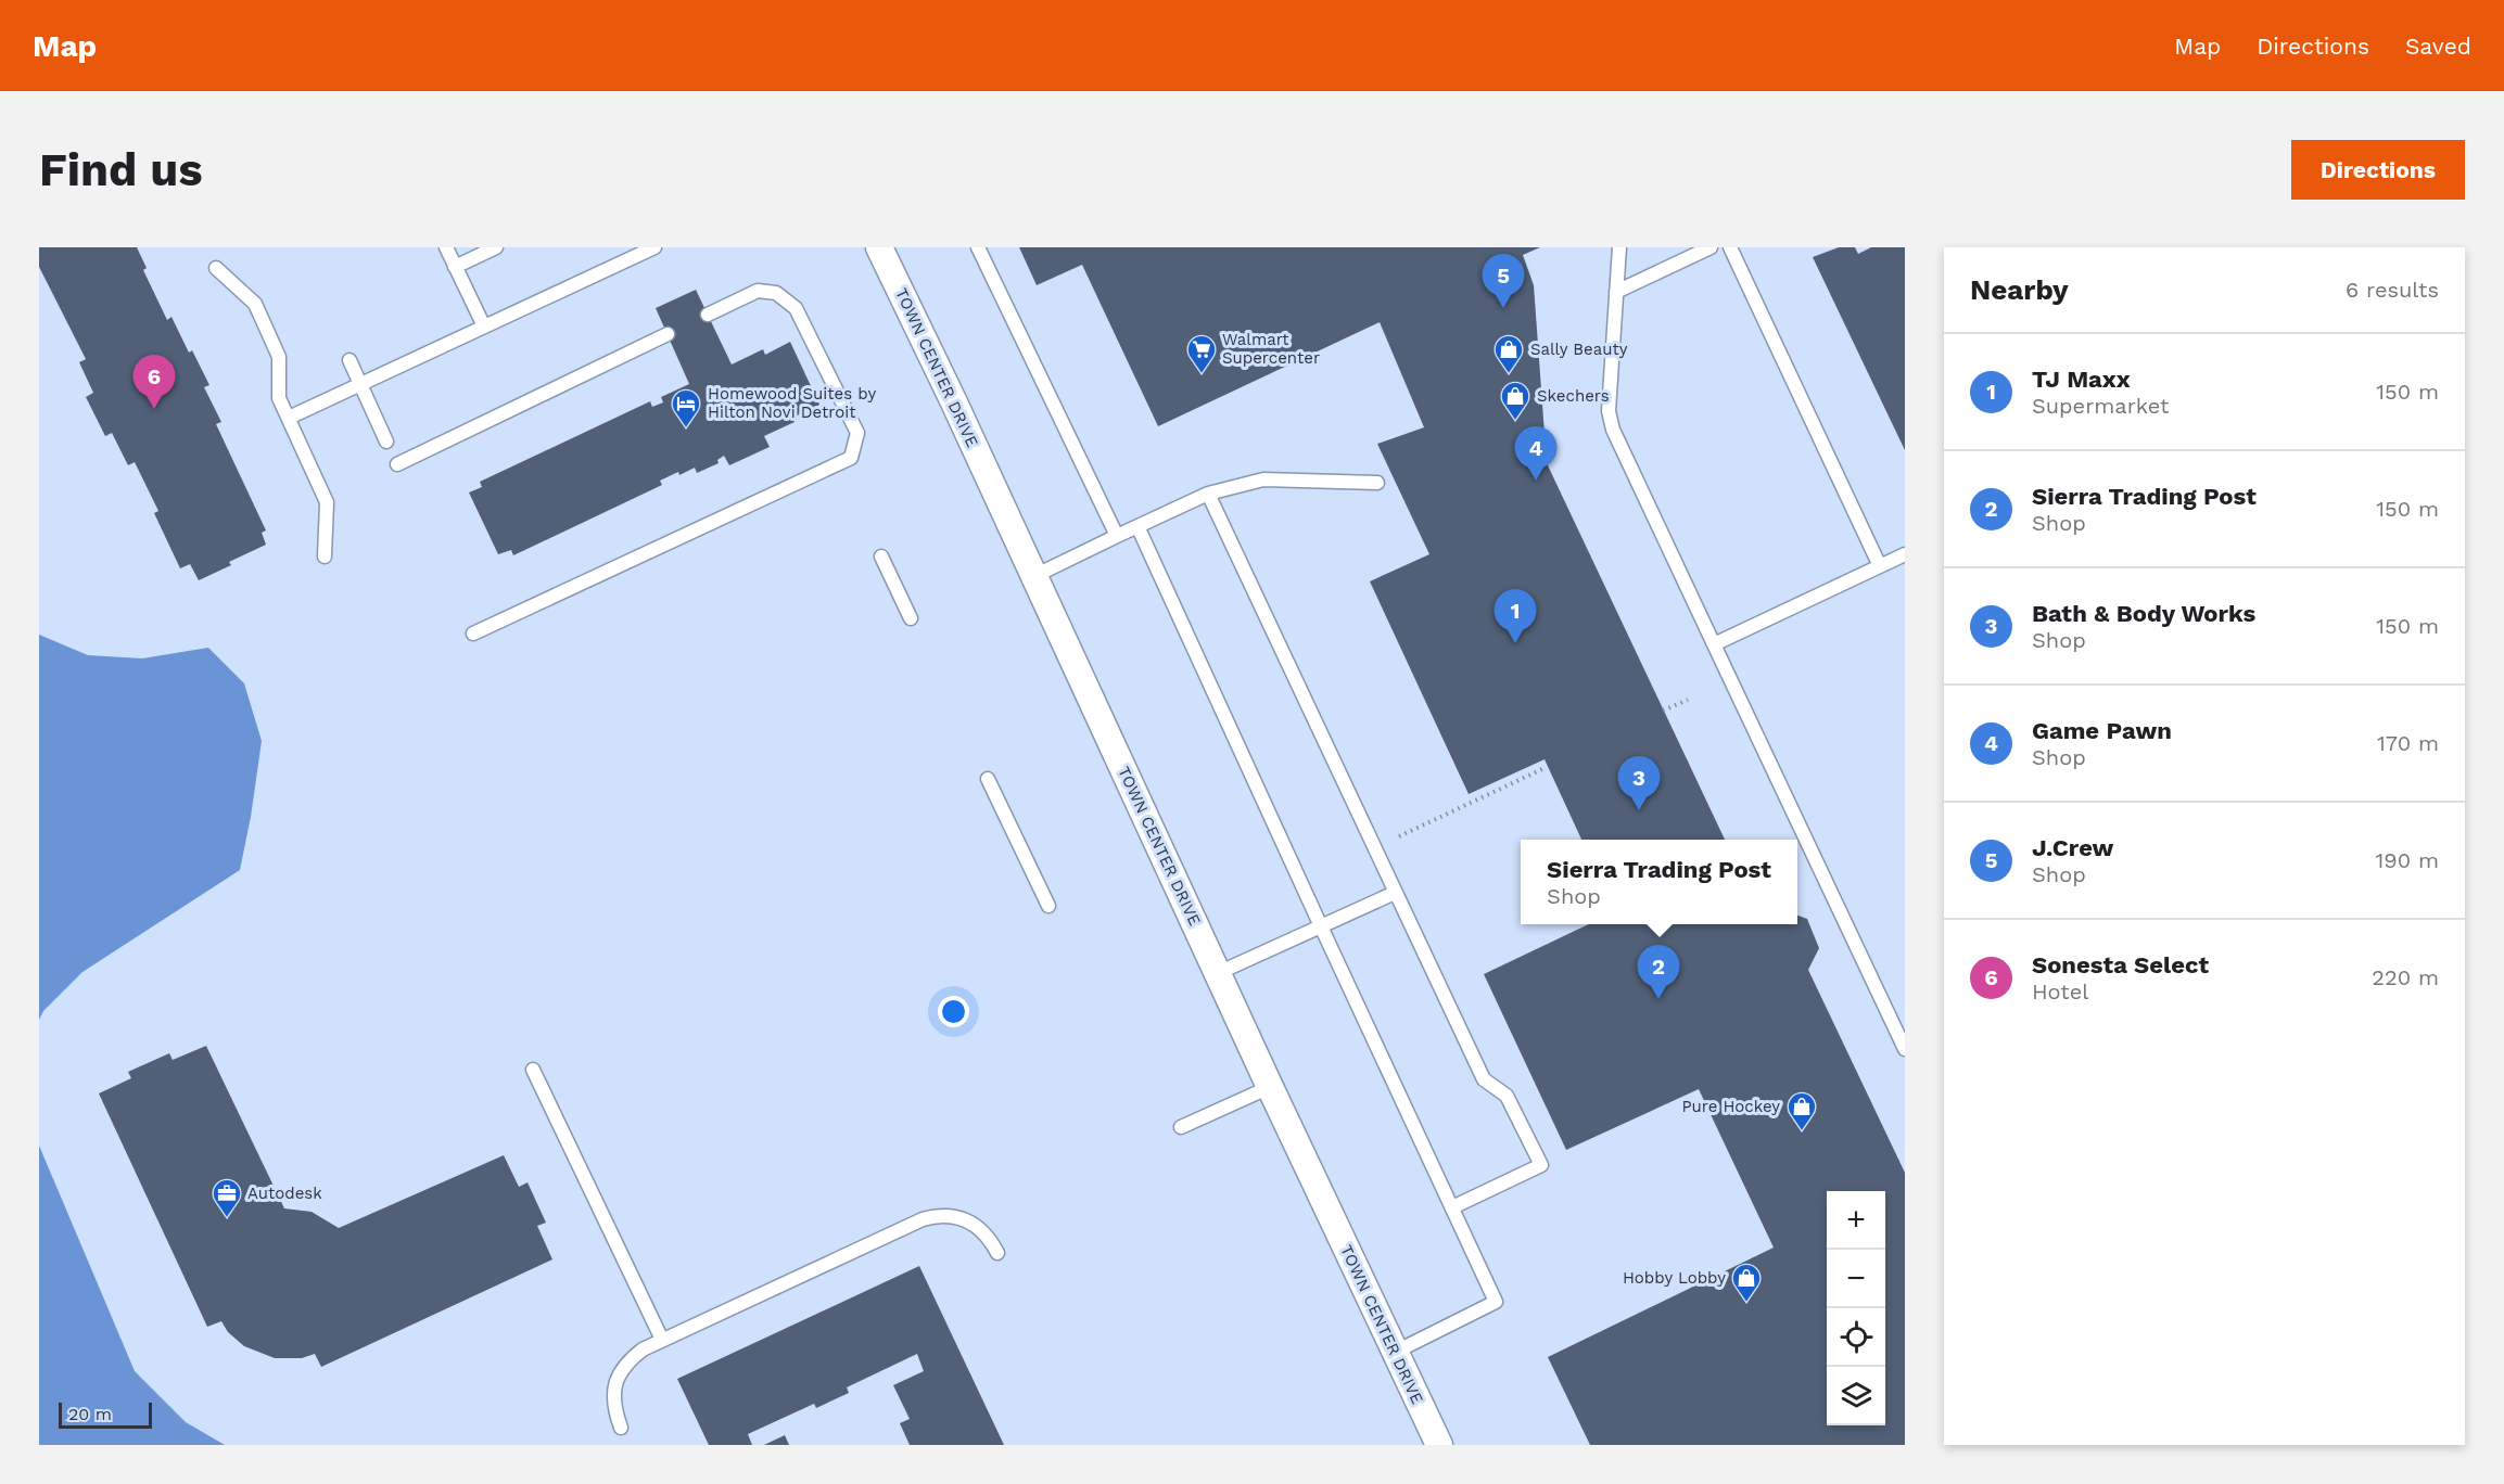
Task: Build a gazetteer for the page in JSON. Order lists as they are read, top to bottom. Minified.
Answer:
{"streets":{"street":["TOWN CENTER DRIVE"]},"places":{"supermarket":["Walmart Supercenter"],"shop":["Sally Beauty","Skechers","Pure Hockey","Hobby Lobby"],"hotel":["Homewood Suites by Hilton Novi Detroit"],"office":["Autodesk"]},"scale_bar":"20 m","page":{"header":"Map","nav":["Map","Directions","Saved"],"buttons":"Directions","title":"Find us","heading":["Nearby","6 results"],"pins":["5","6","4","1","3","2"],"list":[{"mark":"1","name":"TJ Maxx","note":"Supermarket","value":"150 m"},{"mark":"2","name":"Sierra Trading Post","note":"Shop","value":"150 m"},{"mark":"3","name":"Bath & Body Works","note":"Shop","value":"150 m"},{"mark":"4","name":"Game Pawn","note":"Shop","value":"170 m"},{"mark":"5","name":"J.Crew","note":"Shop","value":"190 m"},{"mark":"6","name":"Sonesta Select","note":"Hotel","value":"220 m"}],"popup":["Sierra Trading Post","Shop"],"map_buttons":["+","−"],"scale":"20 m"}}
